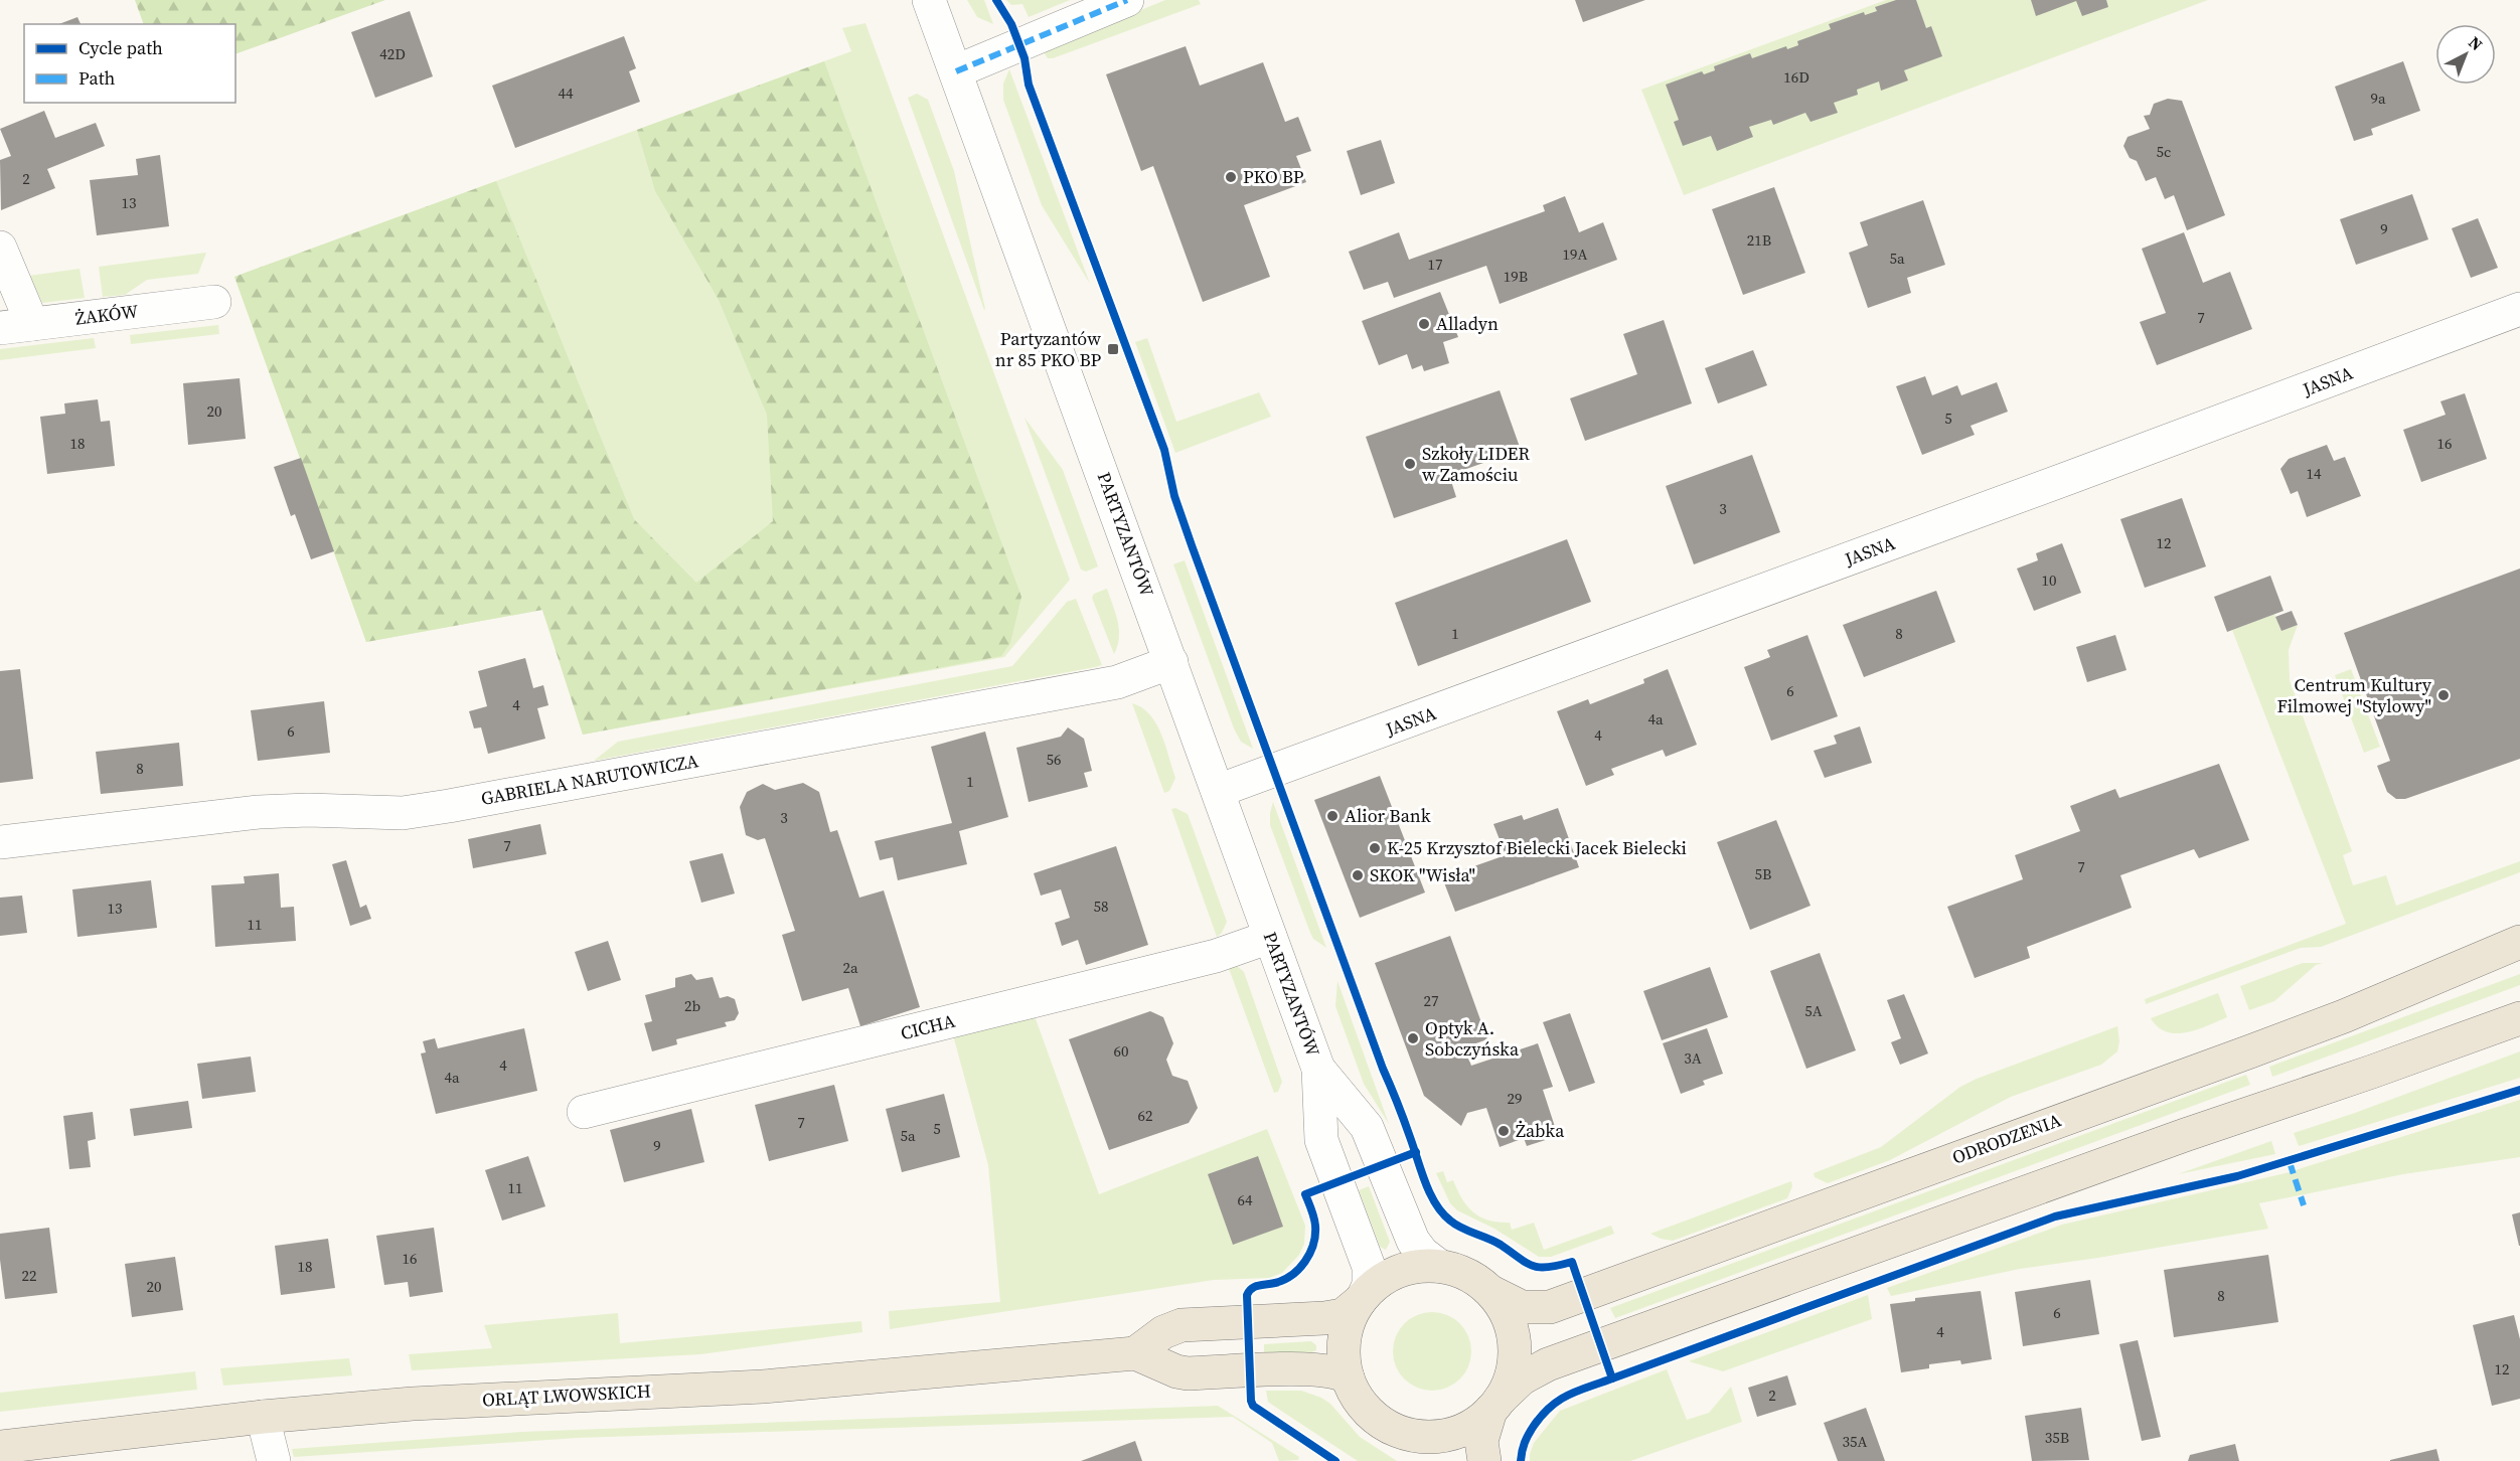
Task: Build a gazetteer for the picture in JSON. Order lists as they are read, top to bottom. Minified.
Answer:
{"streets":{"main road":["ODRODZENIA","ORLĄT LWOWSKICH"],"street":["ŻAKÓW","JASNA","PARTYZANTÓW","GABRIELA NARUTOWICZA","CICHA"]},"crossings":[["JASNA","PARTYZANTÓW"],["PARTYZANTÓW","GABRIELA NARUTOWICZA"],["PARTYZANTÓW","CICHA"],["PARTYZANTÓW","ODRODZENIA"],["PARTYZANTÓW","ORLĄT LWOWSKICH"],["ODRODZENIA","ORLĄT LWOWSKICH"]],"places":{"other":["PKO BP","Alladyn","Szkoły LIDER w Zamościu","Centrum Kultury Filmowej \"Stylowy\"","Alior Bank","K-25 Krzysztof Bielecki Jacek Bielecki","SKOK \"Wisła\"","Optyk A. Sobczyńska","Żabka"],"transit":["Partyzantów nr 85 PKO BP"]},"house_numbers":["42D","16D","44","9a","5c","2","13","9","21B","19A","5a","17","19B","7","20","5","18","16","14","3","12","10","1","8","6","4","4a","6","4","56","8","1","3","7","7","5B","58","13","11","2a","27","2b","5A","60","3A","4","4a","29","62","7","5","5a","9","11","64","16","18","22","20","8","6","4","12","2","35B","35A"],"legend":["Cycle path","Path"],"north":"top right"}
